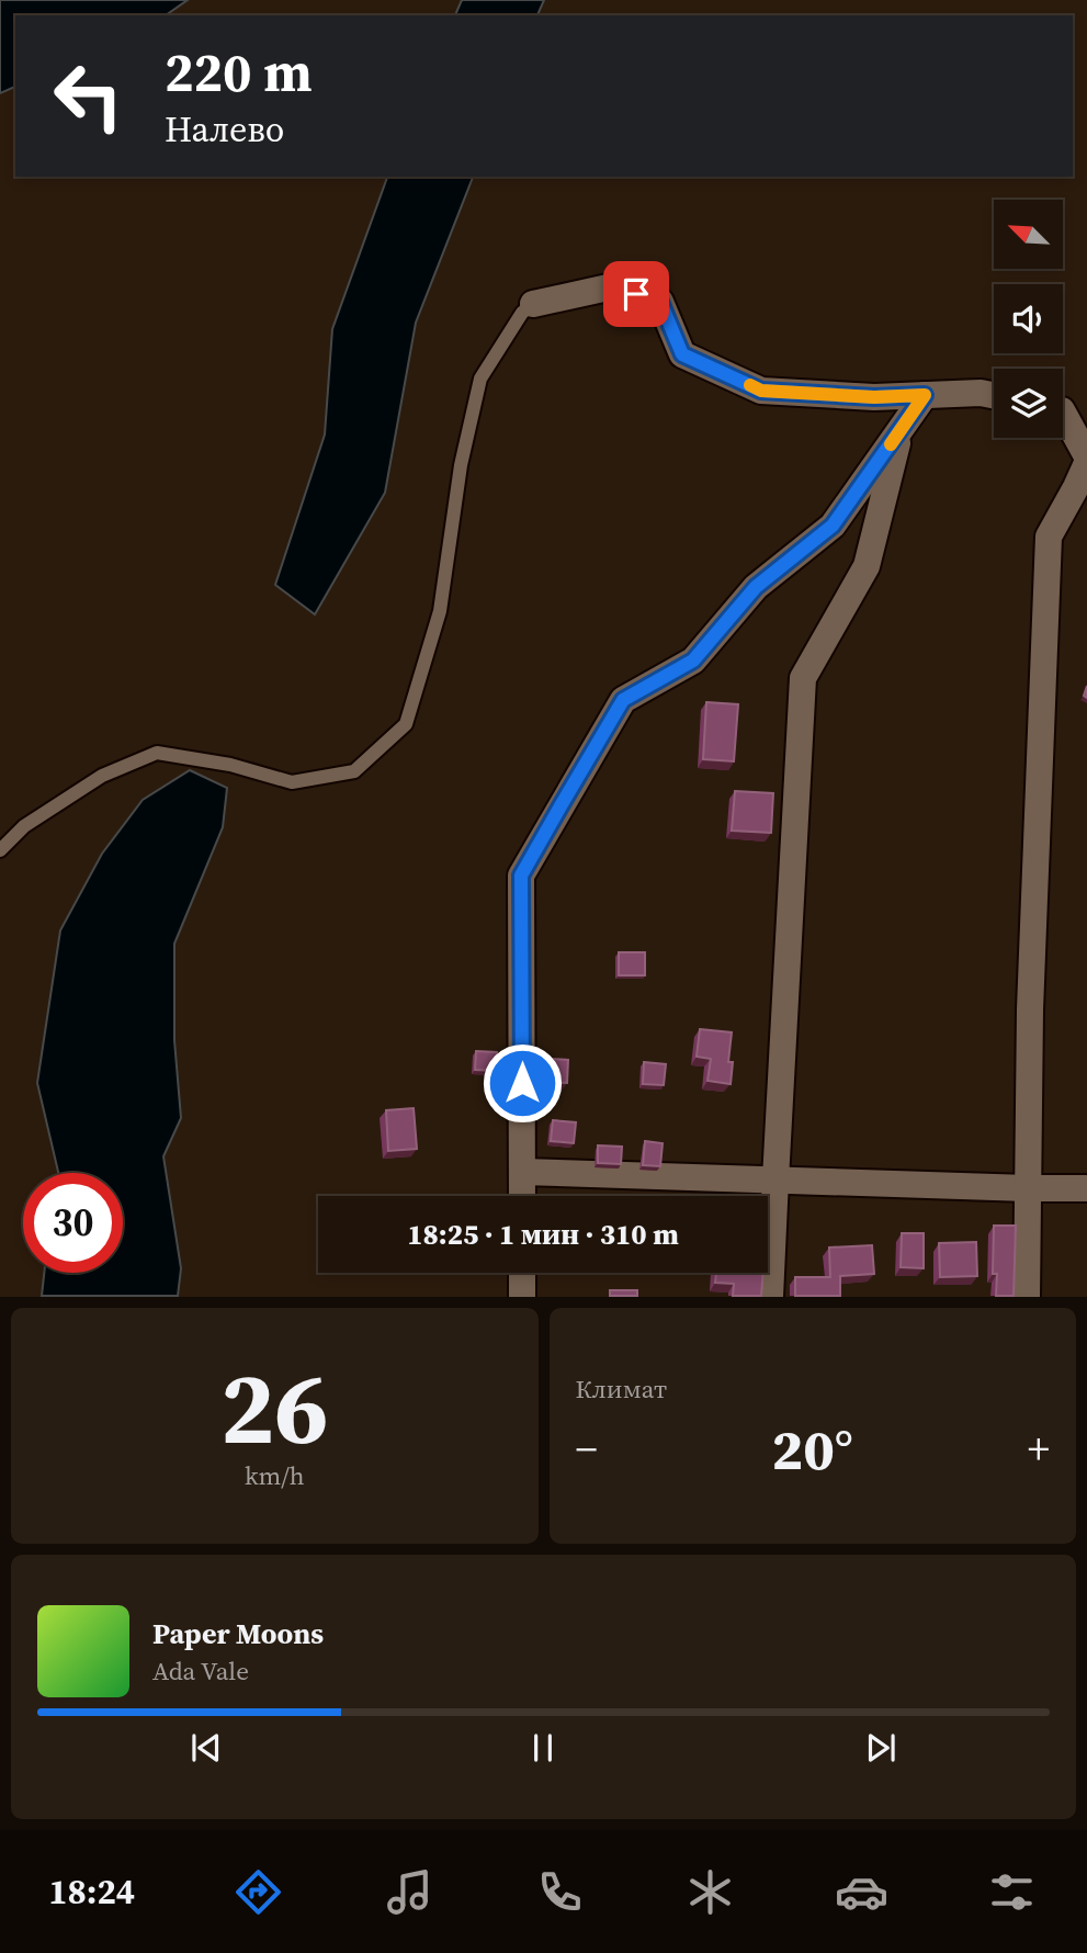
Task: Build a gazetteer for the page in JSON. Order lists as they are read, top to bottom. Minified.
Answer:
{"north":"top left","page":{"turn":["220 m","Налево"],"limit":"30","trip":"18:25 · 1 мин · 310 m","tile":[["26","km/h"],"Климат"],"heat":["−","20°","+"],"song":["Paper Moons","Ada Vale"],"tabs":"18:24"}}
